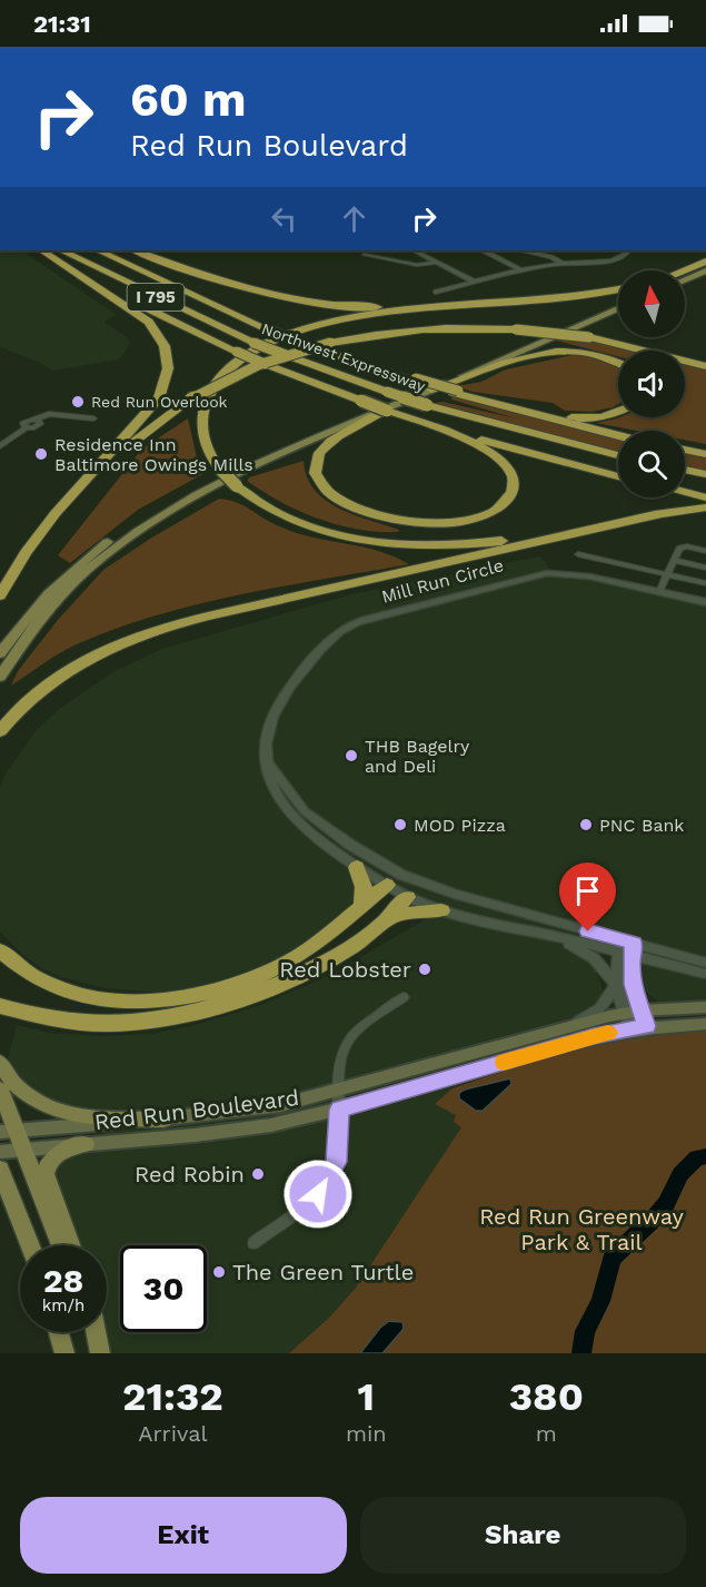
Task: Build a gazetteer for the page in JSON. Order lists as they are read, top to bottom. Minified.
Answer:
{"streets":{"highway":["I 795","Northwest Expressway"],"main road":["Red Run Boulevard"],"street":["Mill Run Circle"]},"parks":["Red Run Greenway Park & Trail"],"places":["Red Run Overlook","Residence Inn Baltimore Owings Mills","THB Bagelry and Deli","MOD Pizza","PNC Bank","Red Lobster","Red Robin","The Green Turtle"],"north":"top","page":{"status":"21:31","turn":["60 m","Red Run Boulevard"],"speed":"28 km/h","limit":"30","eta":["21:32","Arrival","1","min","380","m"],"buttons":["Exit","Share"]}}
